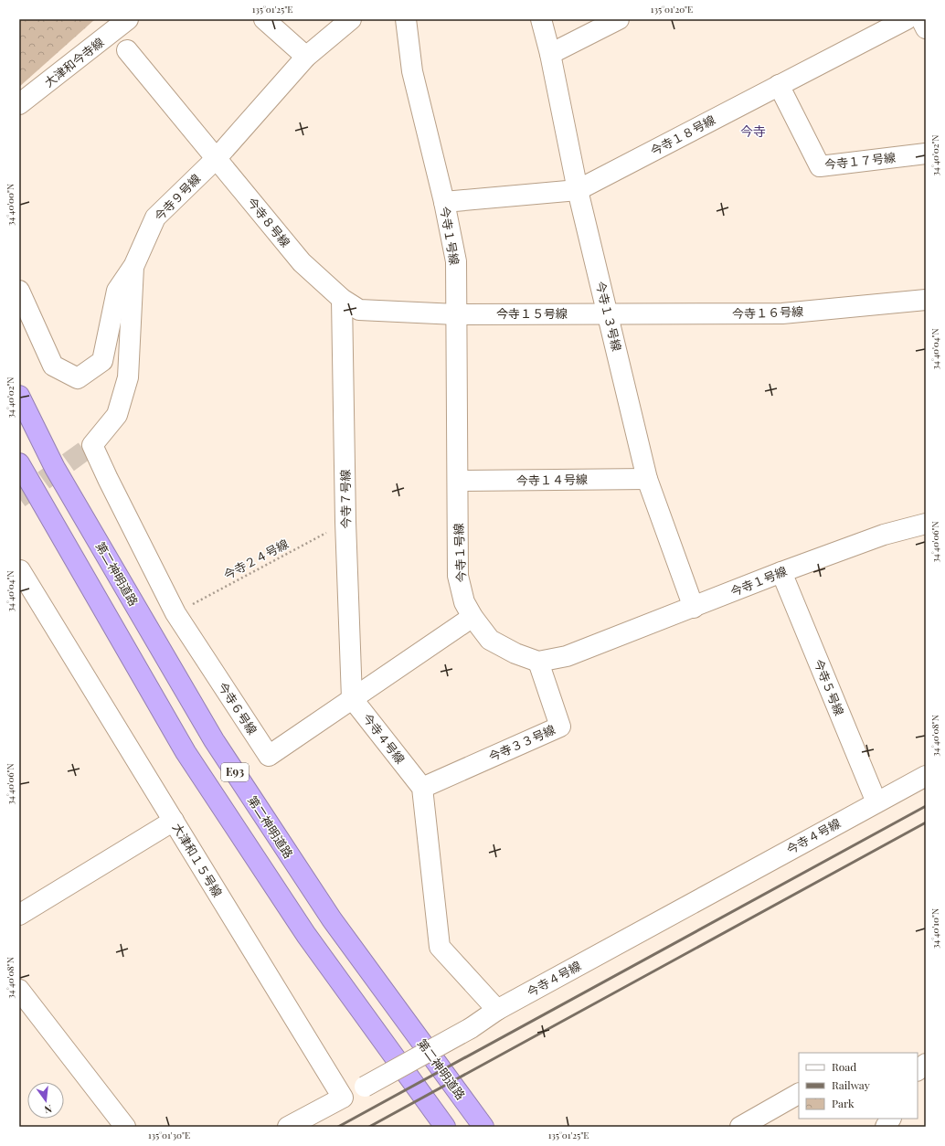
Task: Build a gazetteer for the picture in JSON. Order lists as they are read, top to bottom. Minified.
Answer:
{"streets":{"highway":["第二神明道路","E93"],"street":["大津和今寺線","今寺１８号線","今寺１７号線","今寺９号線","今寺８号線","今寺１号線","今寺１６号線","今寺１５号線","今寺１３号線","今寺１４号線","今寺７号線","今寺５号線","今寺６号線","今寺４号線","今寺３３号線","大津和１５号線"],"path":["今寺２４号線"]},"crossings":[["今寺１８号線","今寺１７号線"],["今寺１８号線","今寺１号線"],["今寺１８号線","今寺１３号線"],["今寺９号線","今寺８号線"],["今寺９号線","今寺６号線"],["今寺８号線","今寺１号線"],["今寺８号線","今寺１５号線"],["今寺８号線","今寺７号線"],["今寺１号線","今寺１５号線"],["今寺１号線","今寺１３号線"],["今寺１号線","今寺１４号線"],["今寺１号線","今寺５号線"],["今寺１号線","今寺６号線"],["今寺１号線","今寺３３号線"],["今寺１６号線","今寺１５号線"],["今寺１６号線","今寺１３号線"],["今寺１５号線","今寺１３号線"],["今寺１３号線","今寺１４号線"],["今寺７号線","今寺２４号線"],["今寺７号線","今寺６号線"],["今寺７号線","今寺４号線"],["今寺２４号線","今寺６号線"],["今寺５号線","今寺４号線"],["今寺６号線","今寺４号線"],["今寺４号線","今寺３３号線"],["今寺４号線","大津和１５号線"]],"districts":["今寺"],"legend":["Road","Railway","Park"],"north":"bottom","coordinates":["135°01'25\"E","135°01'20\"E","34°40'02\"N","34°40'00\"N","34°40'04\"N","34°40'06\"N","34°40'08\"N","34°40'10\"N","135°01'30\"E"]}
